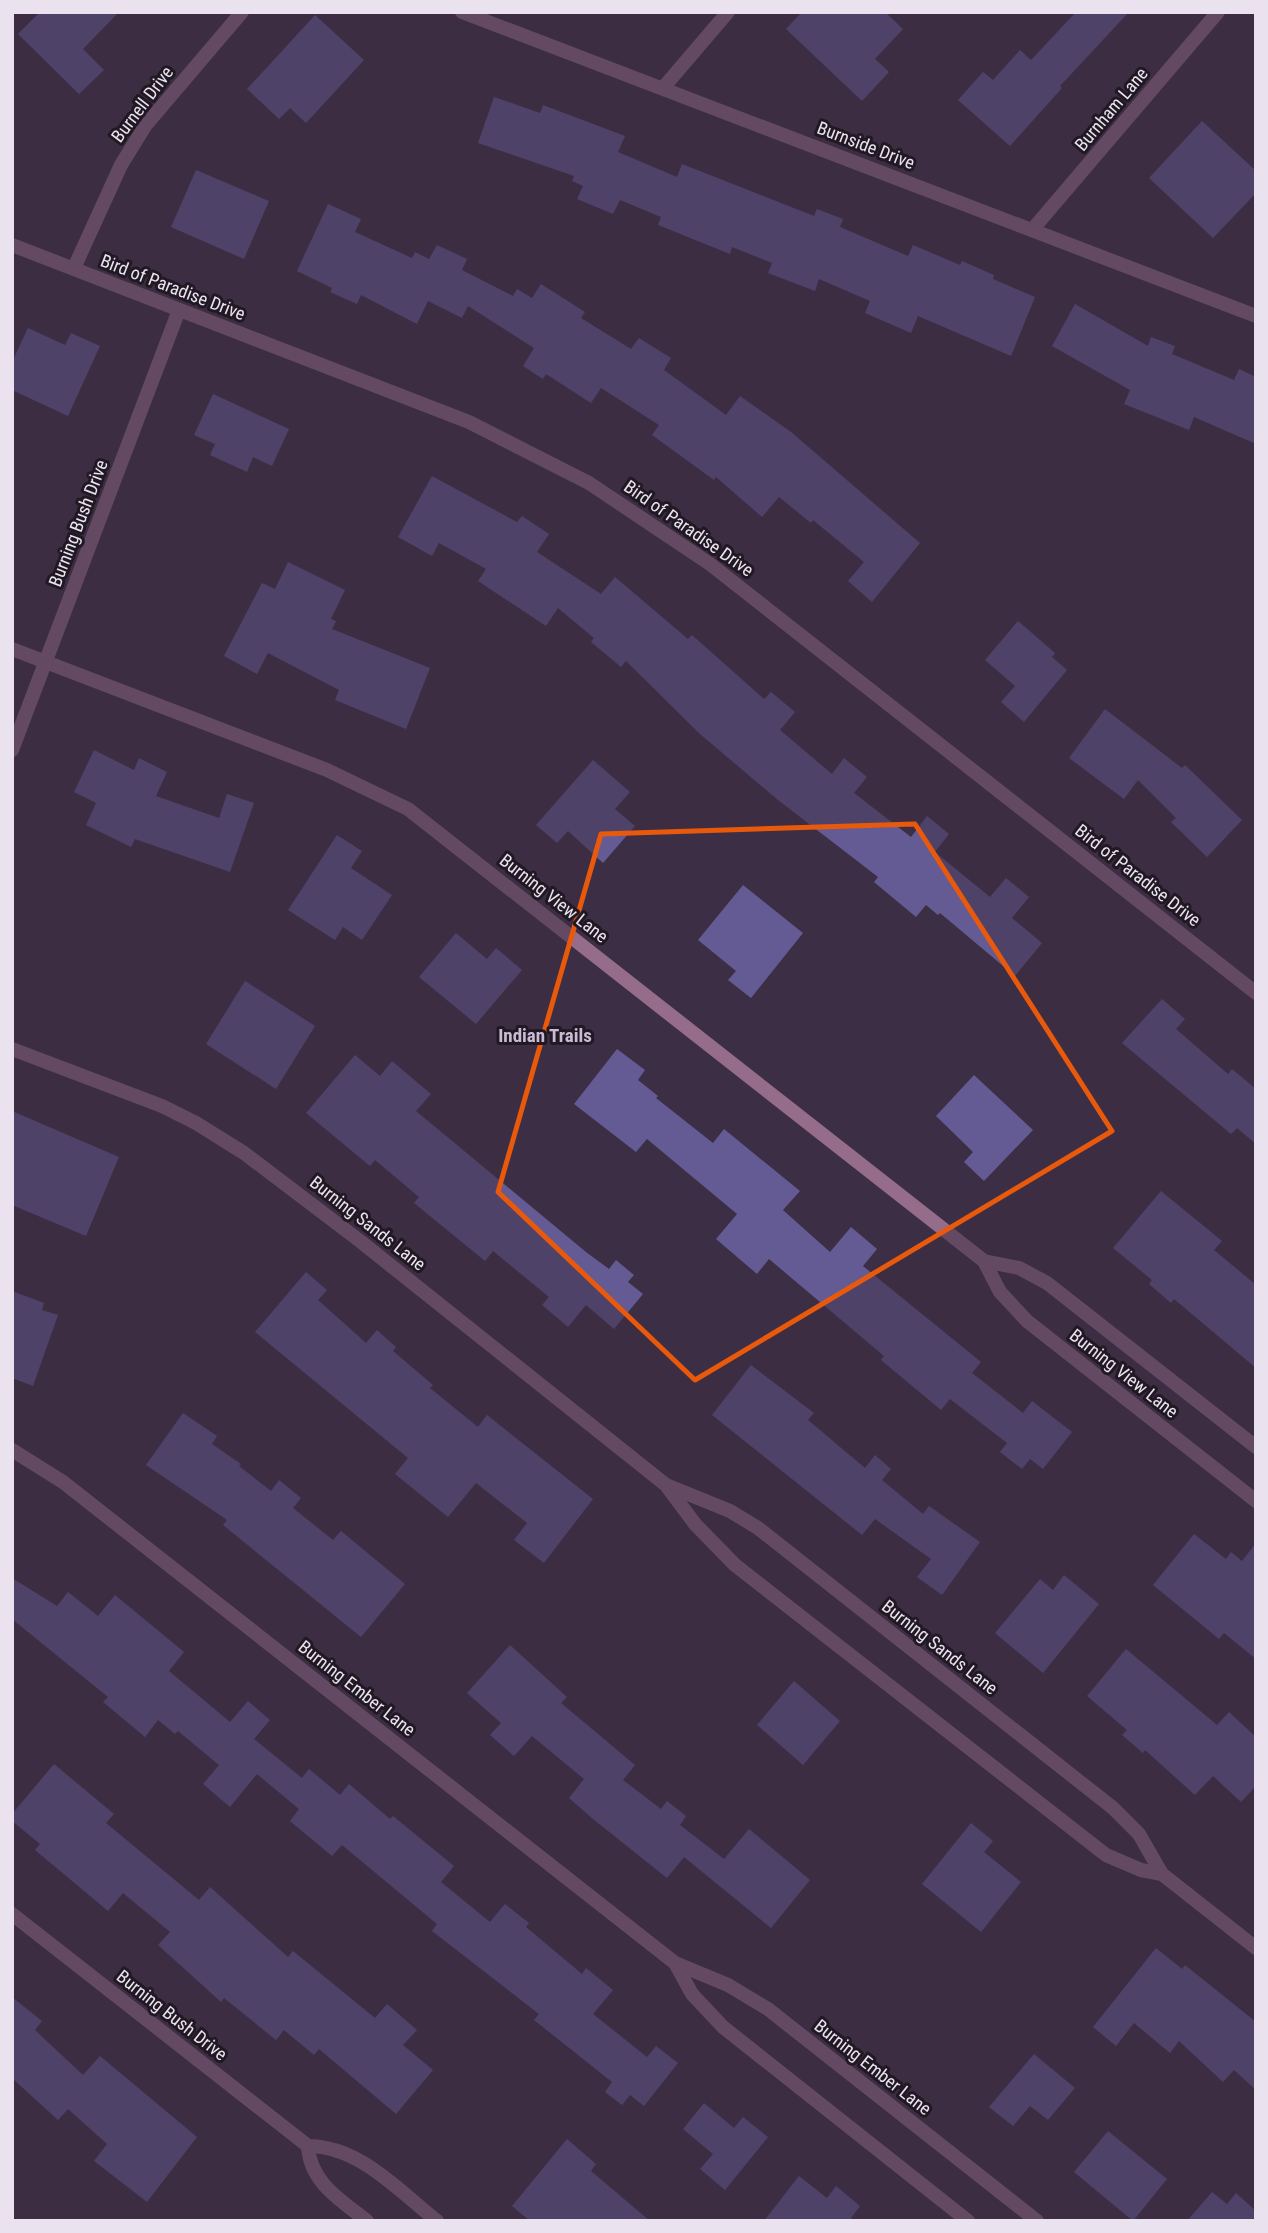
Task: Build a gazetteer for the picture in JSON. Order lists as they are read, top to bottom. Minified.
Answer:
{"streets":{"street":["Burnell Drive","Burnham Lane","Burnside Drive","Bird of Paradise Drive","Burning Bush Drive","Burning View Lane","Burning Sands Lane","Burning Ember Lane"]},"crossings":[["Burnell Drive","Bird of Paradise Drive"],["Burnham Lane","Burnside Drive"],["Bird of Paradise Drive","Burning Bush Drive"],["Burning Bush Drive","Burning View Lane"]],"districts":["Indian Trails"]}
